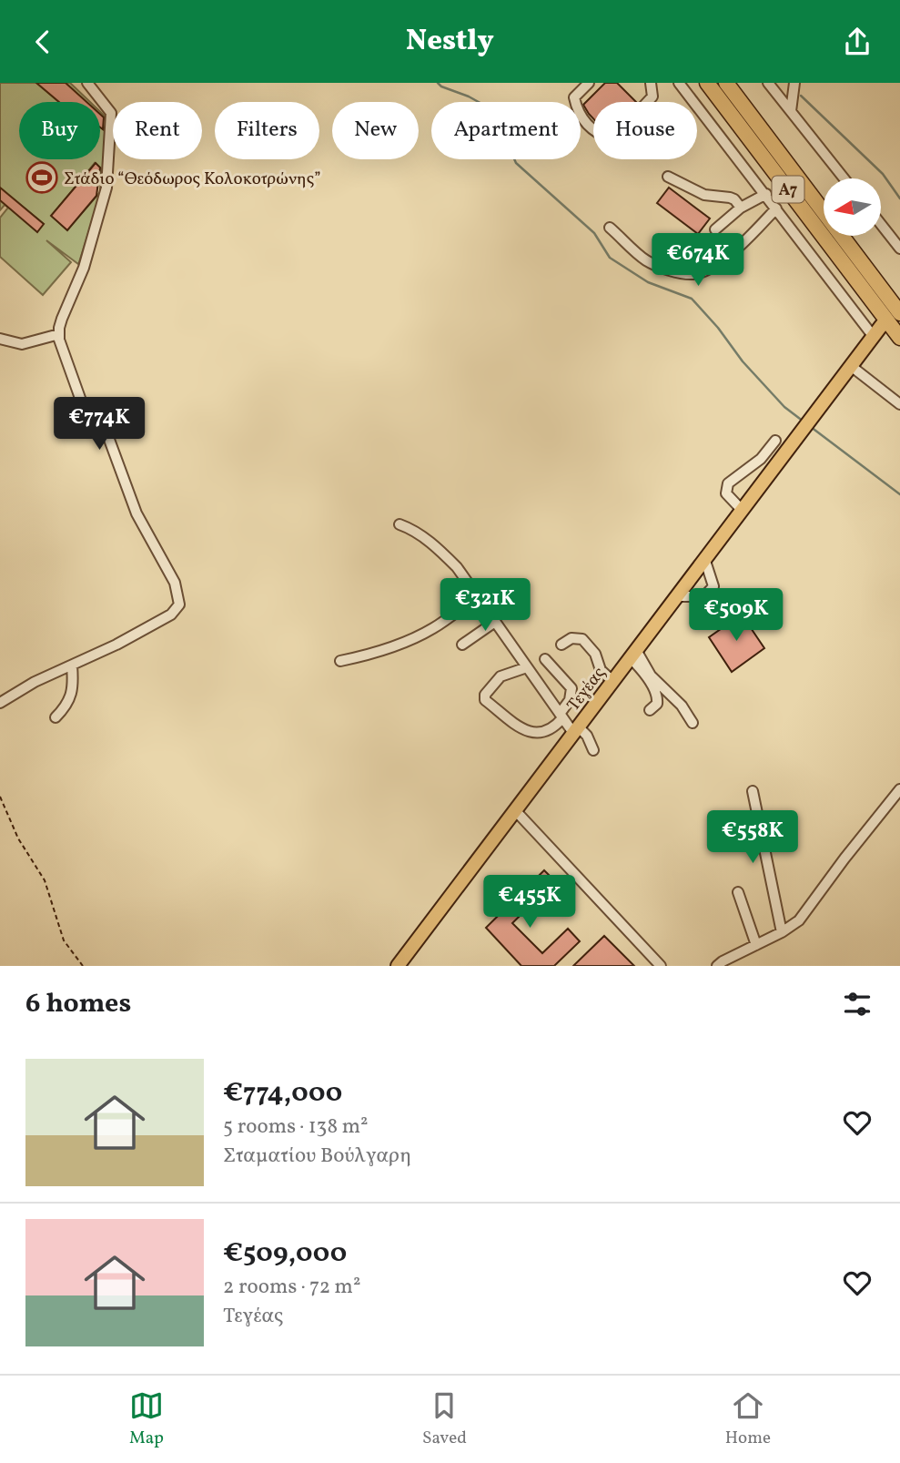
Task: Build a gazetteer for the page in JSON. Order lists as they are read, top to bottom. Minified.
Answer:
{"streets":{"highway":["Α7"],"main road":["Τεγέας"]},"places":{"sports":["Στάδιο “Θεόδωρος Κολοκοτρώνης”"]},"north":"left","page":{"header":"Nestly","chip":["Buy","Rent","Filters","New","Apartment","House"],"price":["€674K","€774K","€321K","€509K","€558K","€455K"],"heading":"6 homes","list":[{"name":"€774,000","note":"5 rooms · 138 m² · Σταματίου Βούλγαρη"},{"name":"€509,000","note":"2 rooms · 72 m² · Τεγέας"}],"tabs":["Map","Saved","Home"]}}
